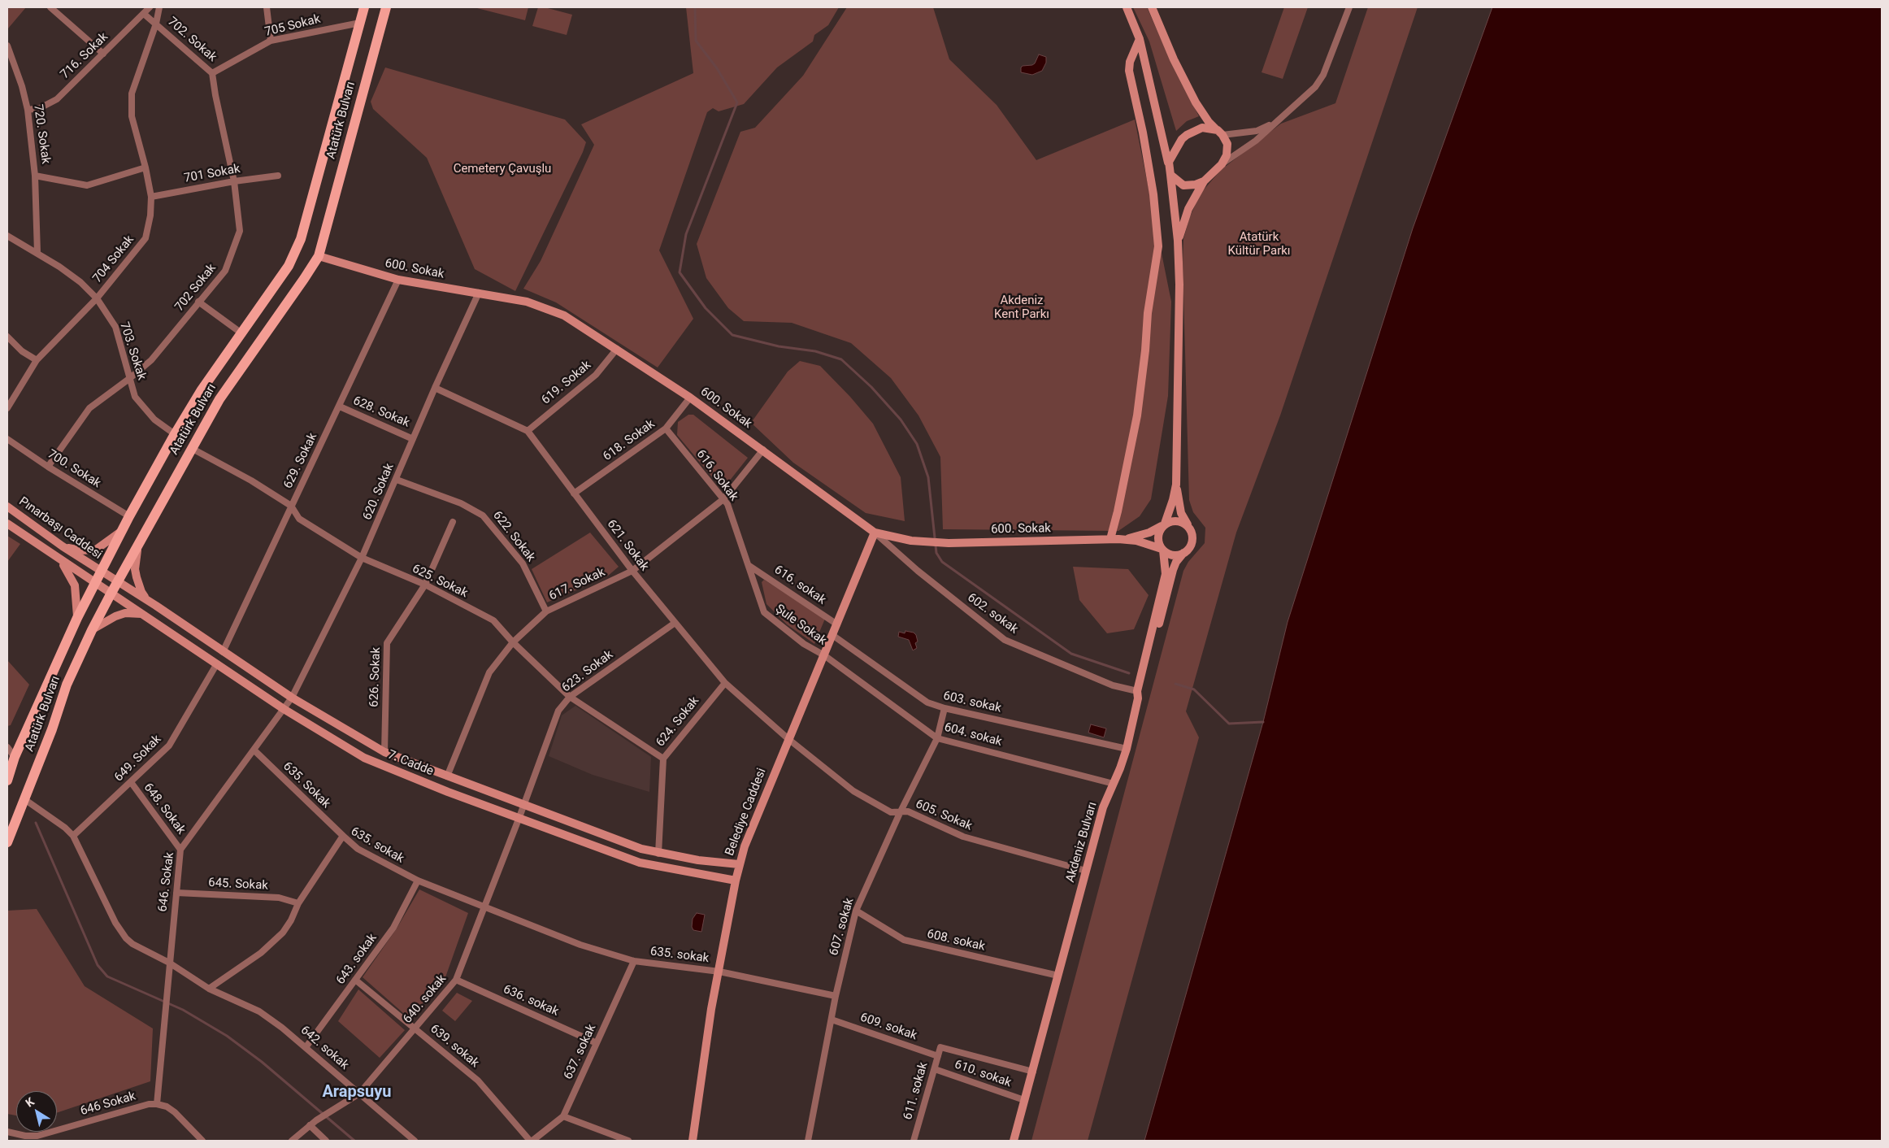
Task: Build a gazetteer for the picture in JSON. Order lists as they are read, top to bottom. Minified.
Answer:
{"streets":{"main road":["Atatürk Bulvarı","600. Sokak","Pınarbaşı Caddesi","7. Cadde","Belediye Caddesi","Akdeniz Bulvarı"],"street":["705 Sokak","702. Sokak","716. Sokak","720. Sokak","701 Sokak","704 Sokak","702 Sokak","703. Sokak","619. Sokak","628. Sokak","618. Sokak","629. Sokak","700. Sokak","616. Sokak","620. Sokak","622. Sokak","621. Sokak","625. Sokak","617. Sokak","616. sokak","602. sokak","Şule Sokak","623. Sokak","626. Sokak","603. sokak","624. Sokak","604. sokak","649. Sokak","635. Sokak","648. Sokak","605. Sokak","635. sokak","646. Sokak","645. Sokak","607. sokak","608. sokak","643. sokak","640. sokak","636. sokak","609. sokak","639. sokak","642. sokak","637. sokak","610. sokak","611. sokak","646 Sokak"]},"crossings":[["705 Sokak","702. Sokak"],["705 Sokak","Atatürk Bulvarı"],["705 Sokak","702 Sokak"],["702. Sokak","716. Sokak"],["702. Sokak","704 Sokak"],["702. Sokak","702 Sokak"],["716. Sokak","720. Sokak"],["Atatürk Bulvarı","600. Sokak"],["Atatürk Bulvarı","703. Sokak"],["Atatürk Bulvarı","700. Sokak"],["Atatürk Bulvarı","Pınarbaşı Caddesi"],["Atatürk Bulvarı","625. Sokak"],["Atatürk Bulvarı","7. Cadde"],["720. Sokak","703. Sokak"],["701 Sokak","704 Sokak"],["701 Sokak","702 Sokak"],["704 Sokak","703. Sokak"],["600. Sokak","619. Sokak"],["600. Sokak","618. Sokak"],["600. Sokak","629. Sokak"],["600. Sokak","620. Sokak"],["600. Sokak","617. Sokak"],["600. Sokak","602. sokak"],["600. Sokak","Belediye Caddesi"],["702 Sokak","703. Sokak"],["702 Sokak","700. Sokak"],["619. Sokak","621. Sokak"],["628. Sokak","629. Sokak"],["628. Sokak","620. Sokak"],["618. Sokak","616. Sokak"],["618. Sokak","621. Sokak"],["629. Sokak","625. Sokak"],["629. Sokak","7. Cadde"],["616. Sokak","617. Sokak"],["616. Sokak","616. sokak"],["616. Sokak","Şule Sokak"],["620. Sokak","622. Sokak"],["620. Sokak","621. Sokak"],["620. Sokak","625. Sokak"],["620. Sokak","7. Cadde"],["620. Sokak","646. Sokak"],["Pınarbaşı Caddesi","7. Cadde"],["622. Sokak","617. Sokak"],["621. Sokak","617. Sokak"],["621. Sokak","623. Sokak"],["621. Sokak","624. Sokak"],["621. Sokak","Belediye Caddesi"],["621. Sokak","605. Sokak"],["625. Sokak","617. Sokak"],["625. Sokak","623. Sokak"],["625. Sokak","626. Sokak"],["625. Sokak","624. Sokak"],["617. Sokak","7. Cadde"],["616. sokak","Şule Sokak"],["616. sokak","Belediye Caddesi"],["602. sokak","Belediye Caddesi"],["602. sokak","Akdeniz Bulvarı"],["Şule Sokak","604. sokak"],["Şule Sokak","Belediye Caddesi"],["623. Sokak","7. Cadde"],["623. Sokak","640. sokak"],["626. Sokak","7. Cadde"],["603. sokak","Belediye Caddesi"],["603. sokak","Akdeniz Bulvarı"],["603. sokak","607. sokak"],["624. Sokak","7. Cadde"],["604. sokak","Belediye Caddesi"],["604. sokak","Akdeniz Bulvarı"],["604. sokak","607. sokak"],["649. Sokak","7. Cadde"],["649. Sokak","648. Sokak"],["7. Cadde","Belediye Caddesi"],["7. Cadde","646. Sokak"],["7. Cadde","640. sokak"],["635. Sokak","635. sokak"],["635. Sokak","646. Sokak"],["648. Sokak","646. Sokak"],["Belediye Caddesi","605. Sokak"],["Belediye Caddesi","635. sokak"],["605. Sokak","Akdeniz Bulvarı"],["605. Sokak","607. sokak"],["Akdeniz Bulvarı","608. sokak"],["Akdeniz Bulvarı","610. sokak"],["Akdeniz Bulvarı","611. sokak"],["635. sokak","645. Sokak"],["635. sokak","607. sokak"],["635. sokak","643. sokak"],["635. sokak","640. sokak"],["635. sokak","642. sokak"],["635. sokak","637. sokak"],["646. Sokak","645. Sokak"],["646. Sokak","646 Sokak"],["607. sokak","608. sokak"],["607. sokak","609. sokak"],["643. sokak","639. sokak"],["643. sokak","642. sokak"],["640. sokak","636. sokak"],["640. sokak","639. sokak"],["640. sokak","642. sokak"],["636. sokak","637. sokak"],["609. sokak","611. sokak"],["639. sokak","637. sokak"],["610. sokak","611. sokak"]],"districts":["Arapsuyu"],"parks":["Cemetery Çavuşlu","Atatürk Kültür Parkı","Akdeniz Kent Parkı"],"north":"top left"}
